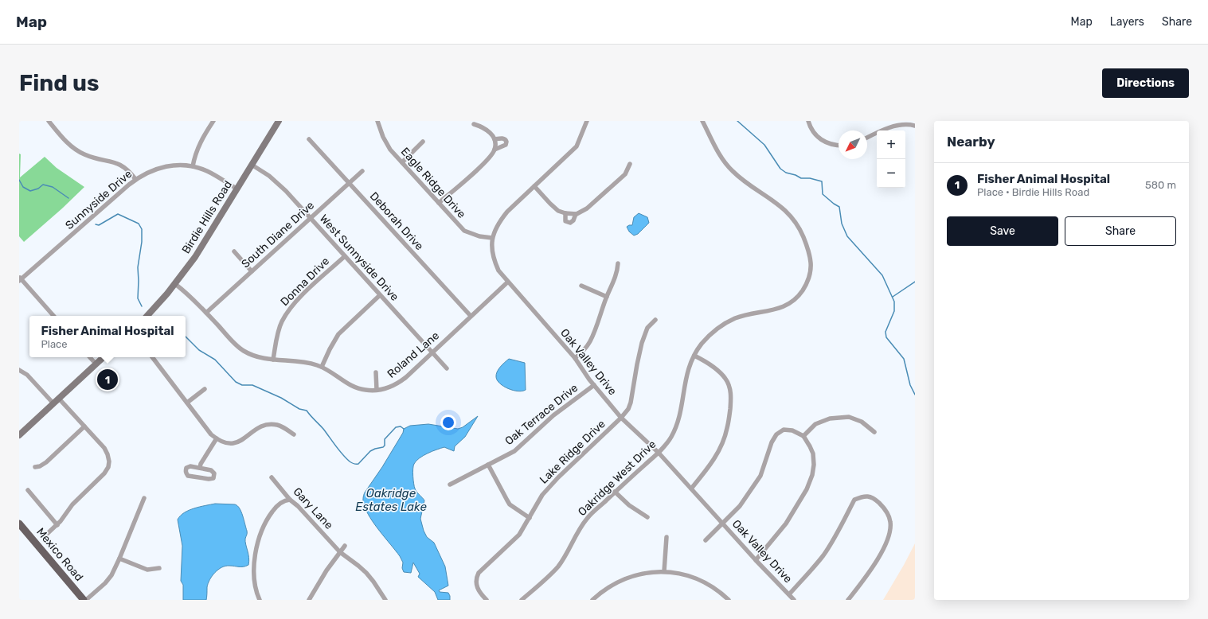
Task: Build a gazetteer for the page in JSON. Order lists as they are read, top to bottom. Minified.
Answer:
{"streets":{"main road":["Birdie Hills Road","Mexico Road"],"street":["Eagle Ridge Drive","Sunnyside Drive","Deborah Drive","South Diane Drive","West Sunnyside Drive","Donna Drive","Roland Lane","Oak Valley Drive","Oak Terrace Drive","Lake Ridge Drive","Oakridge West Drive","Gary Lane"]},"crossings":[["Eagle Ridge Drive","Oak Valley Drive"],["Sunnyside Drive","Birdie Hills Road"],["Birdie Hills Road","West Sunnyside Drive"],["Birdie Hills Road","Roland Lane"],["Deborah Drive","South Diane Drive"],["Deborah Drive","Roland Lane"],["South Diane Drive","West Sunnyside Drive"],["South Diane Drive","Roland Lane"],["West Sunnyside Drive","Donna Drive"],["West Sunnyside Drive","Roland Lane"],["Donna Drive","Roland Lane"],["Roland Lane","Oak Valley Drive"],["Oak Valley Drive","Oak Terrace Drive"],["Oak Valley Drive","Lake Ridge Drive"],["Oak Valley Drive","Oakridge West Drive"]],"water":["Oakridge Estates Lake"],"north":"bottom left","page":{"header":"Map","nav":["Map","Layers","Share"],"buttons":["Directions",["Save","Share"]],"title":"Find us","heading":"Nearby","map_buttons":["+","−"],"list":[{"mark":"1","name":"Fisher Animal Hospital","note":"Place · Birdie Hills Road","value":"580 m"}],"popup":["Fisher Animal Hospital","Place"],"pins":"1"}}
